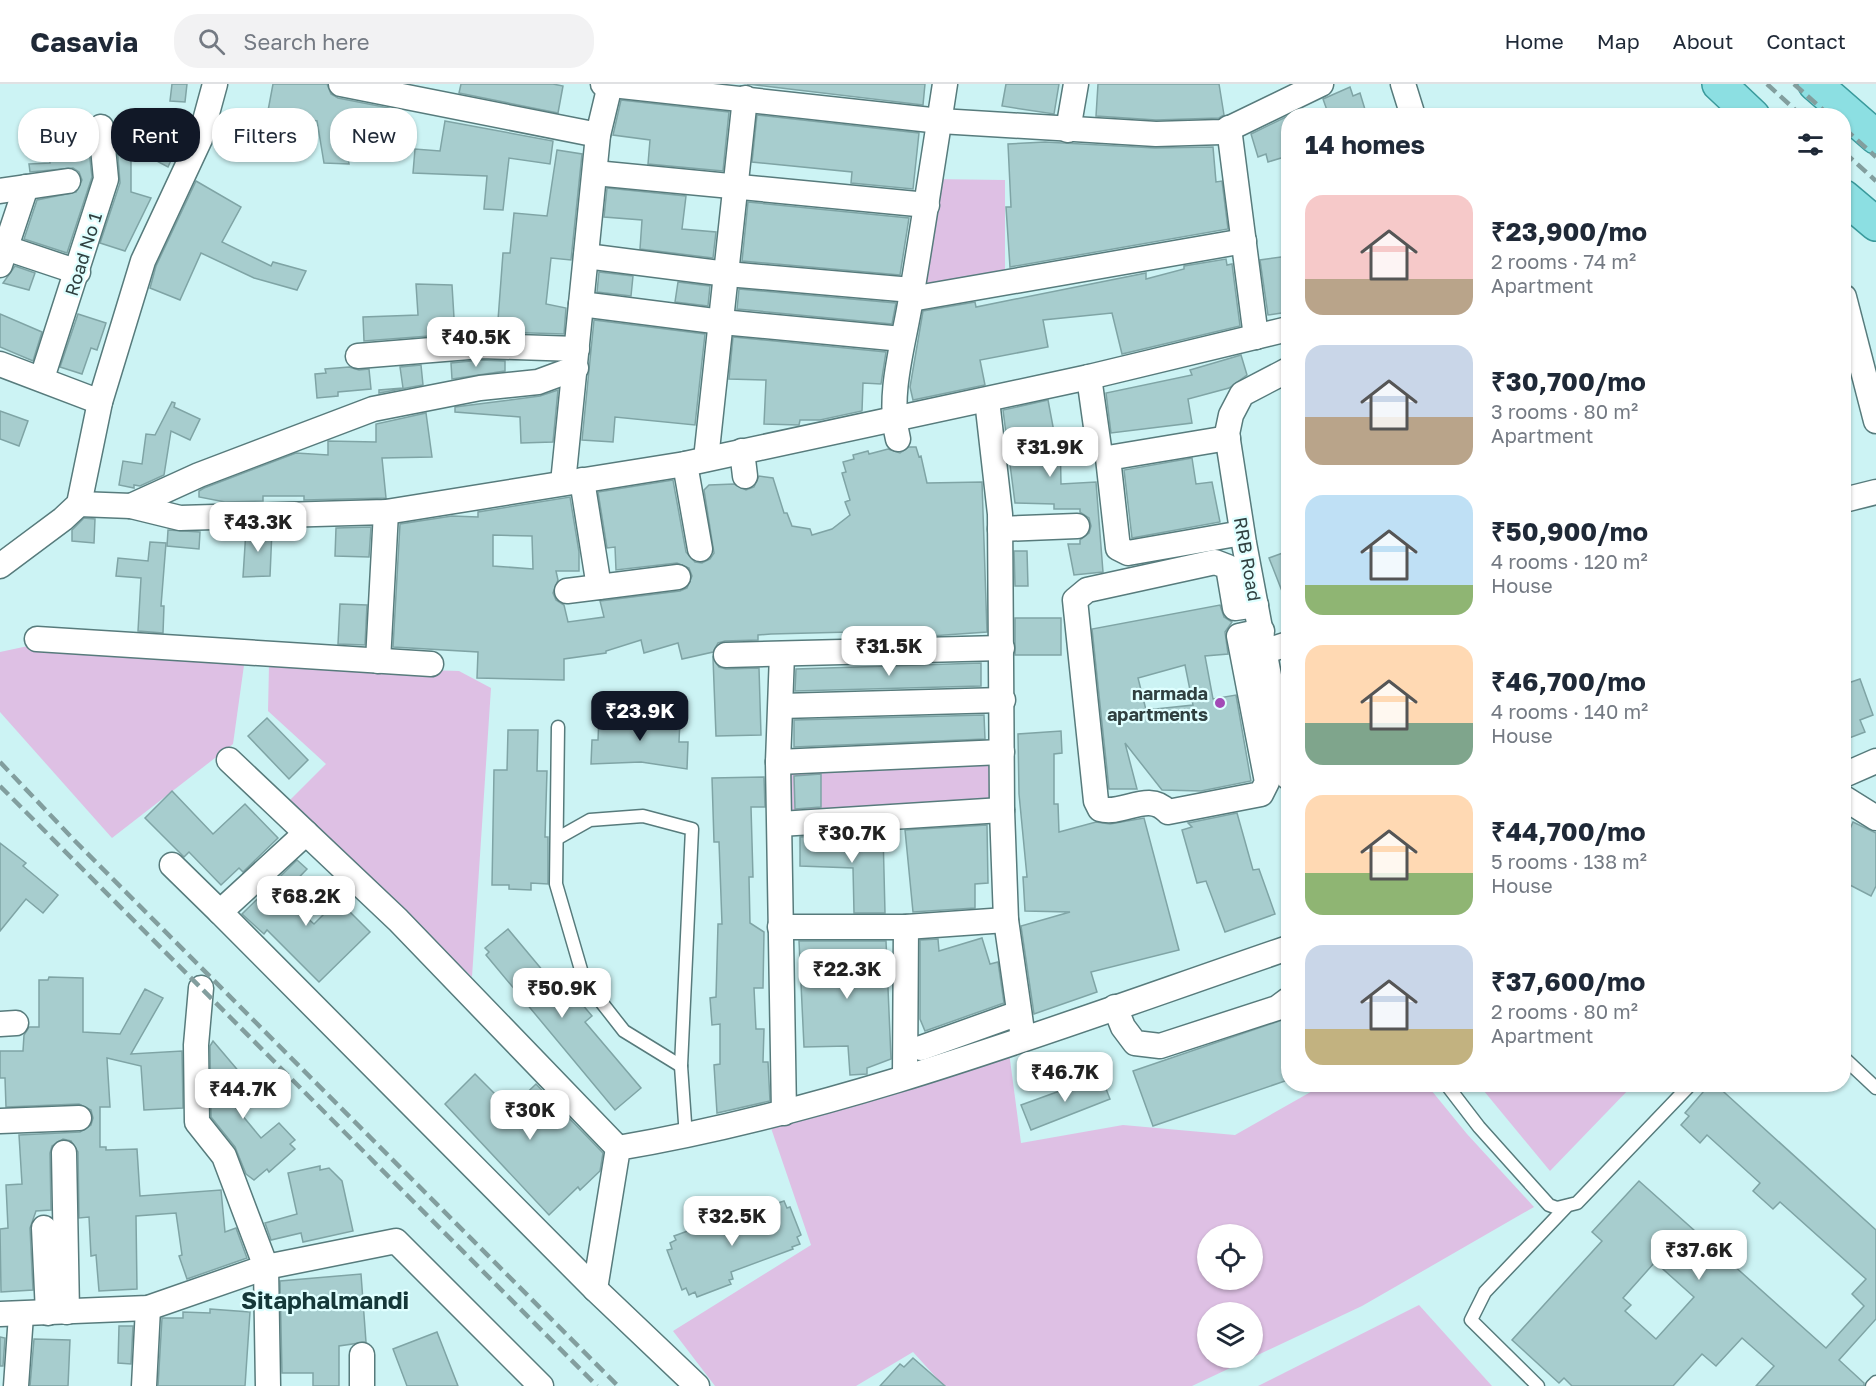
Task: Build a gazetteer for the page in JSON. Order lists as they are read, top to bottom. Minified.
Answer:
{"streets":{"street":["Road No 1","RRB Road"]},"districts":["Sitaphalmandi"],"places":["narmada apartments"],"page":{"header":"Casavia","search":"Search here","nav":["Home","Map","About","Contact"],"chip":["Buy","Rent","Filters","New"],"heading":"14 homes","list":[{"name":"₹23,900/mo","note":"2 rooms · 74 m² · Apartment"},{"name":"₹30,700/mo","note":"3 rooms · 80 m² · Apartment"},{"name":"₹50,900/mo","note":"4 rooms · 120 m² · House"},{"name":"₹46,700/mo","note":"4 rooms · 140 m² · House"},{"name":"₹44,700/mo","note":"5 rooms · 138 m² · House"},{"name":"₹37,600/mo","note":"2 rooms · 80 m² · Apartment"}],"price":["₹40.5K","₹31.9K","₹43.3K","₹31.5K","₹23.9K","₹30.7K","₹68.2K","₹22.3K","₹50.9K","₹46.7K","₹44.7K","₹30K","₹32.5K","₹37.6K"]}}
